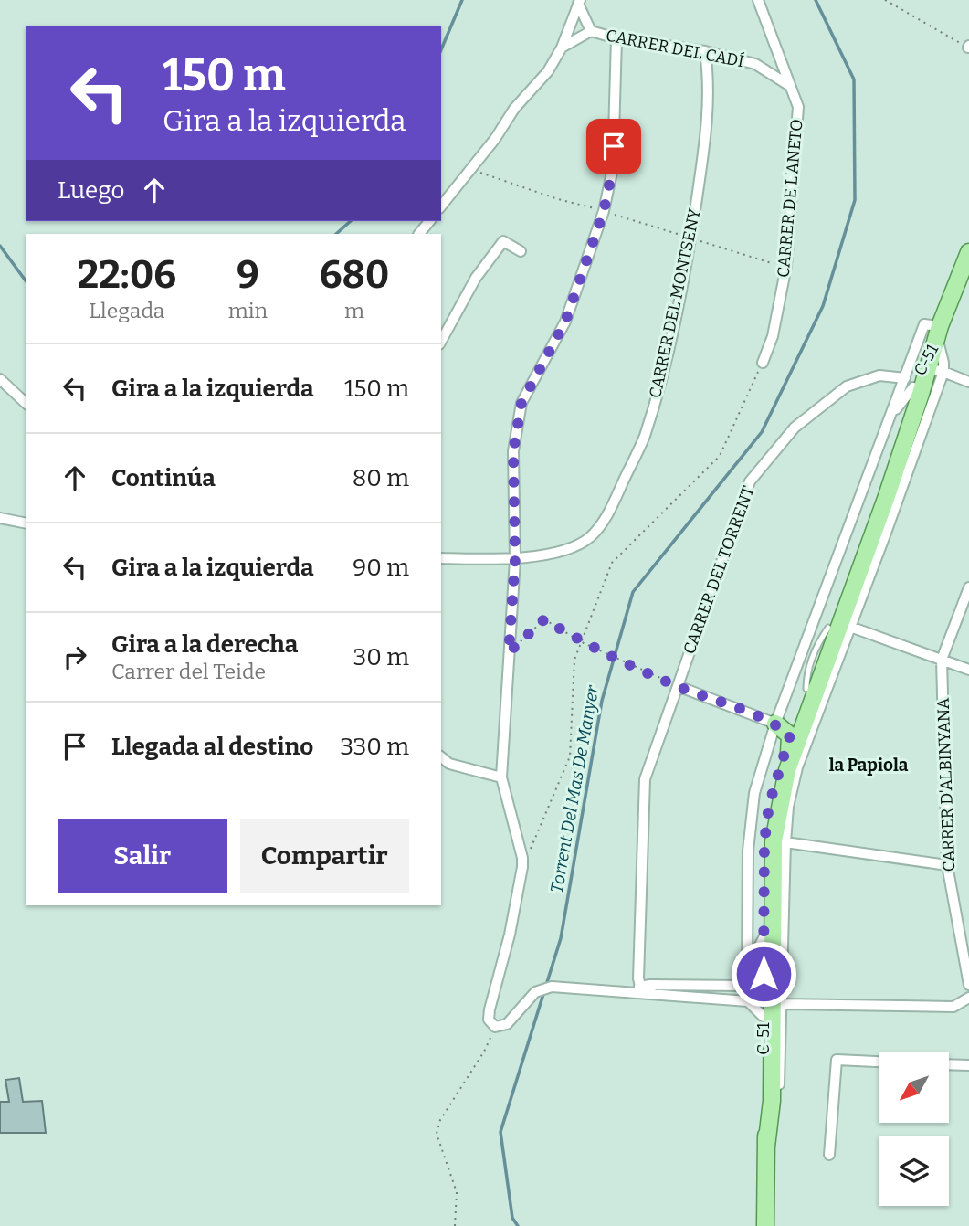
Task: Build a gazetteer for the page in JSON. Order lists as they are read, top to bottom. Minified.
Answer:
{"streets":{"main road":["C-51"],"street":["CARRER DEL CADÍ","CARRER DE L'ANETO","CARRER DEL MONTSENY","CARRER DEL TORRENT","CARRER D'ALBINYANA"]},"crossings":[["CARRER DEL CADÍ","CARRER DE L'ANETO"],["CARRER DEL CADÍ","CARRER DEL MONTSENY"],["C-51","CARRER DEL TORRENT"]],"districts":["la Papiola"],"water":["Torrent Del Mas De Manyer"],"north":"bottom left","page":{"turn":["150 m","Gira a la izquierda"],"then":"Luego","eta":["22:06","Llegada","9","min","680","m"],"list":[{"name":"Gira a la izquierda","value":"150 m"},{"name":"Continúa","value":"80 m"},{"name":"Gira a la izquierda","value":"90 m"},{"name":"Gira a la derecha","note":"Carrer del Teide","value":"30 m"},{"name":"Llegada al destino","value":"330 m"}],"buttons":["Salir","Compartir"]}}
